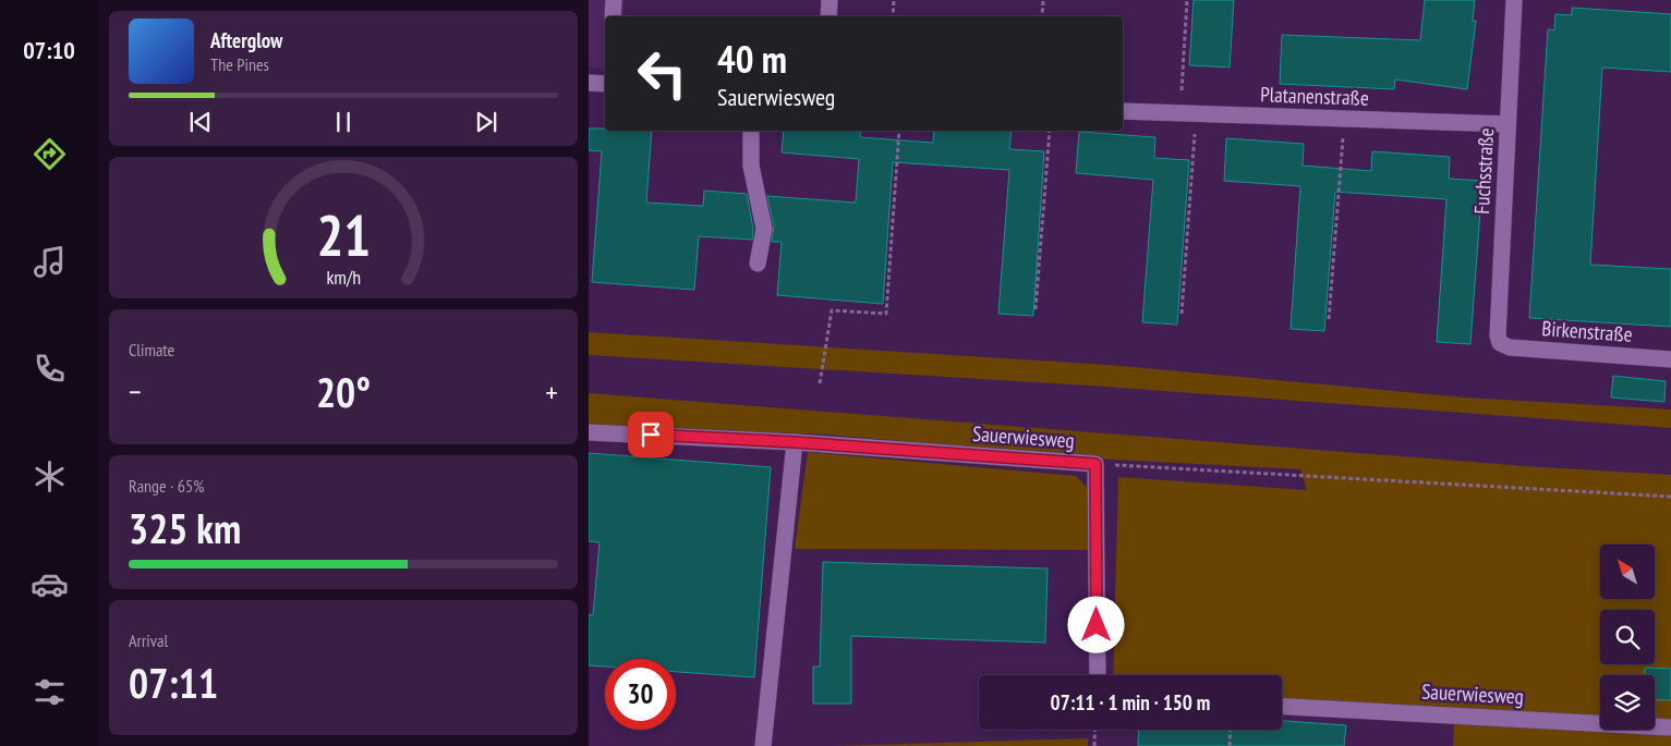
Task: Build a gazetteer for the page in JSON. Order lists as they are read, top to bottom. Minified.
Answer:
{"streets":{"street":["Platanenstraße","Fuchsstraße","Birkenstraße","Sauerwiesweg"]},"crossings":[["Platanenstraße","Fuchsstraße"],["Fuchsstraße","Birkenstraße"]],"north":"top left","page":{"tabs":"07:10","turn":["40 m","Sauerwiesweg"],"song":["Afterglow","The Pines"],"tile":["Climate",["Range · 65%","325 km"],["Arrival","07:11"]],"heat":["−","20°","+"],"limit":"30","trip":"07:11 · 1 min · 150 m","gauge":["21","km/h"]}}
